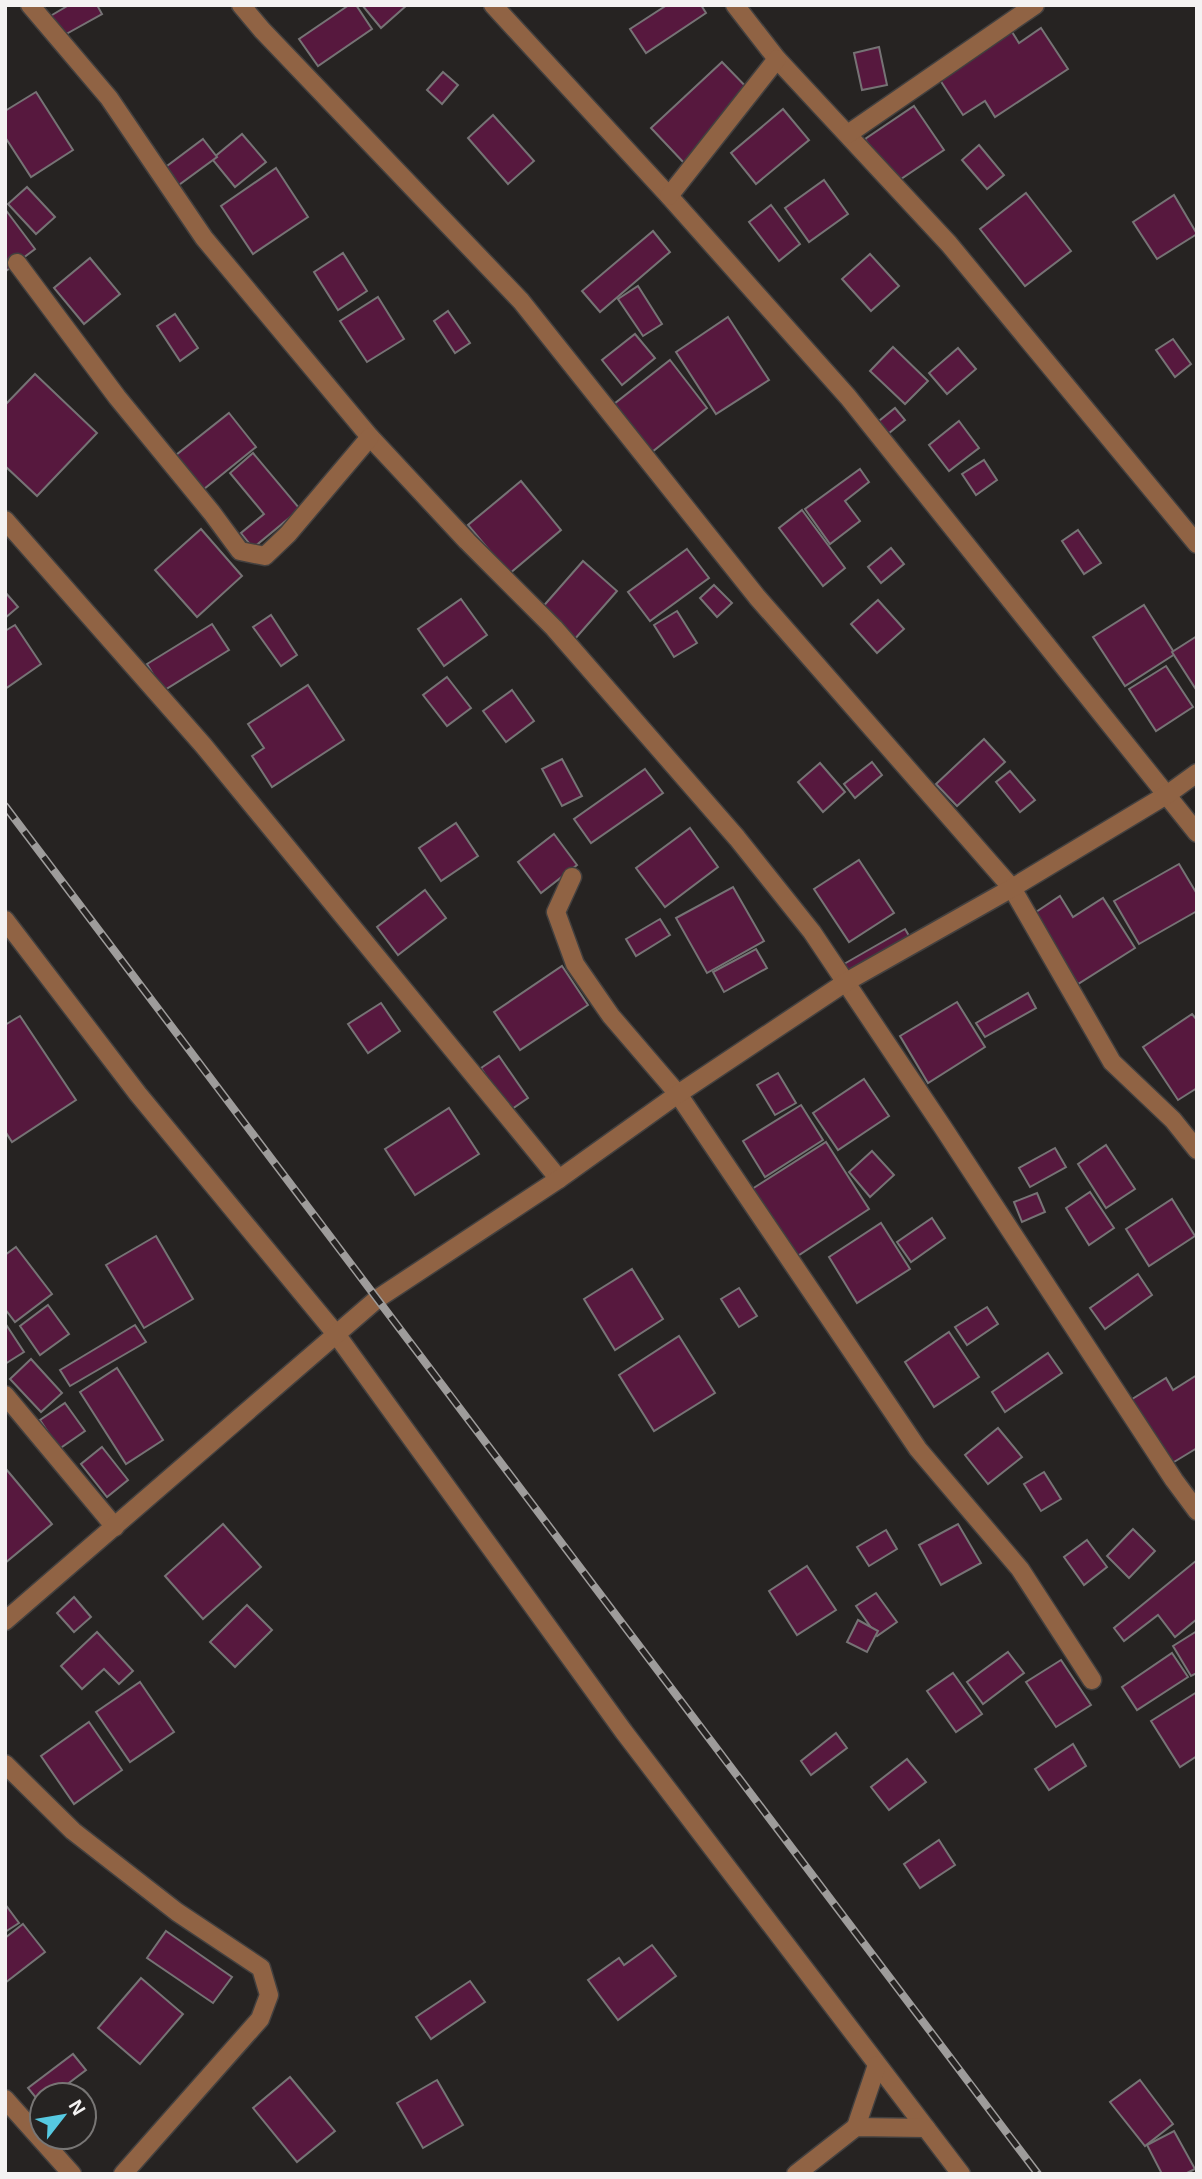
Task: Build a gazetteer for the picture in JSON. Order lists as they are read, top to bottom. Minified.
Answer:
{"north":"top right"}
